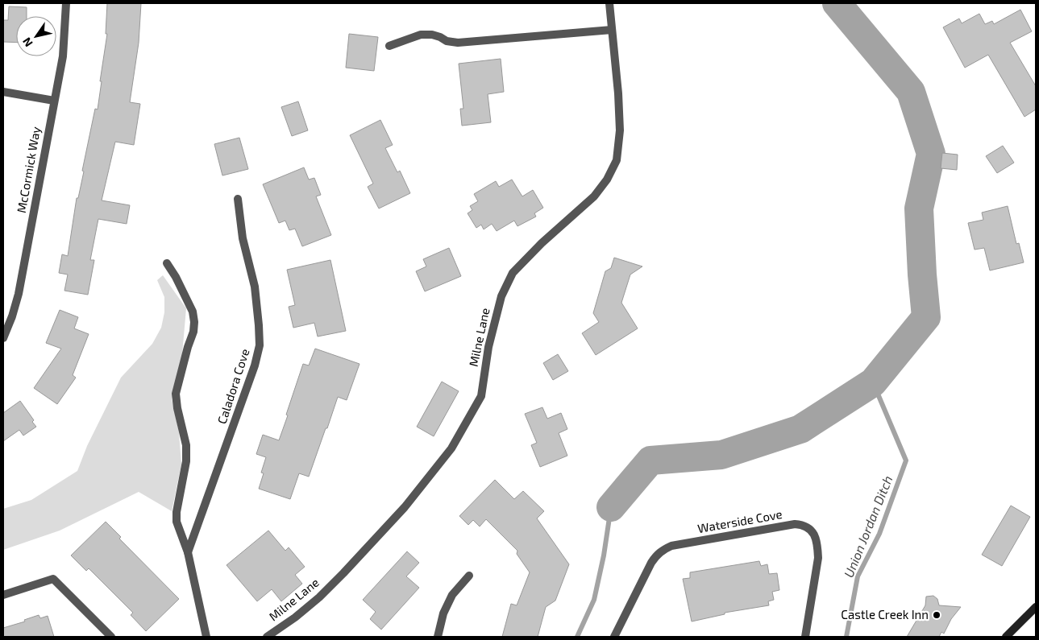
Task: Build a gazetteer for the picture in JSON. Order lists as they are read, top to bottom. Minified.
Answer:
{"streets":{"street":["McCormick Way","Milne Lane","Caladora Cove","Waterside Cove"]},"water":["Union Jordan Ditch"],"places":["Castle Creek Inn"],"north":"bottom left"}
